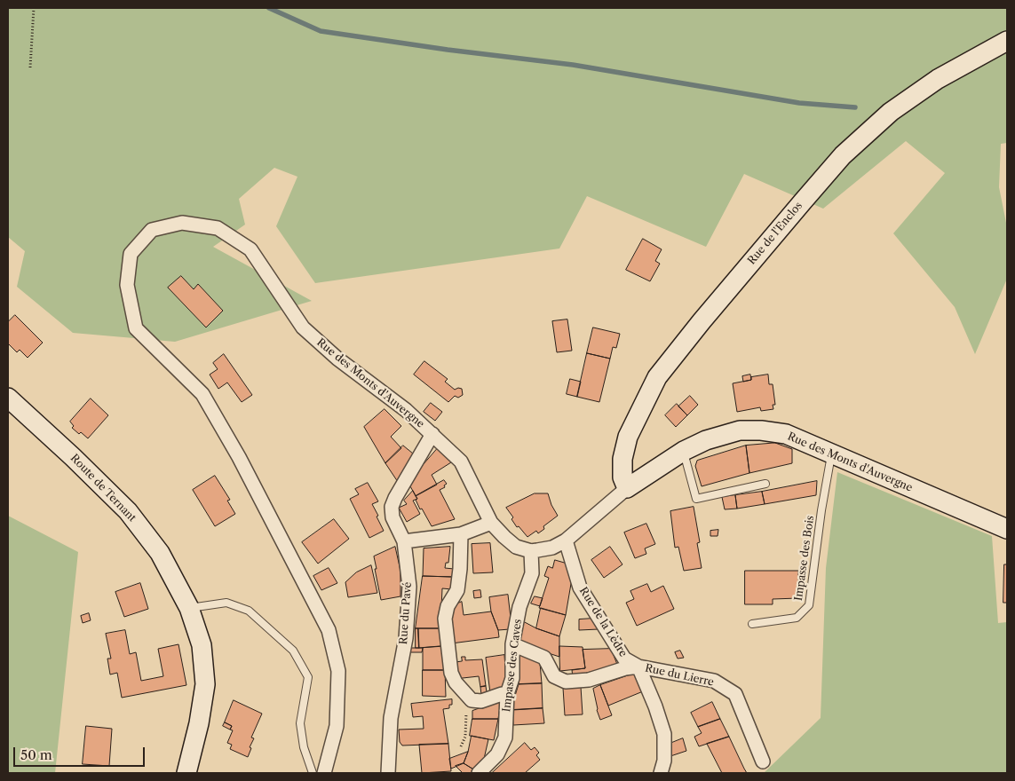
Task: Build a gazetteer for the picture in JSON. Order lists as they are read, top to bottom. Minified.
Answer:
{"streets":{"street":["Rue de l'Enclos","Rue des Monts d'Auvergne","Route de Ternant","Rue du Pavé","Rue de la Lèdre","Impasse des Caves","Rue du Lierre"],"lane":["Impasse des Bois"]},"crossings":[["Rue de l'Enclos","Rue des Monts d'Auvergne"],["Rue des Monts d'Auvergne","Impasse des Bois"],["Rue des Monts d'Auvergne","Rue du Pavé"],["Rue des Monts d'Auvergne","Rue de la Lèdre"],["Rue des Monts d'Auvergne","Impasse des Caves"],["Rue de la Lèdre","Rue du Lierre"],["Impasse des Caves","Rue du Lierre"]],"scale_bar":"50 m"}
